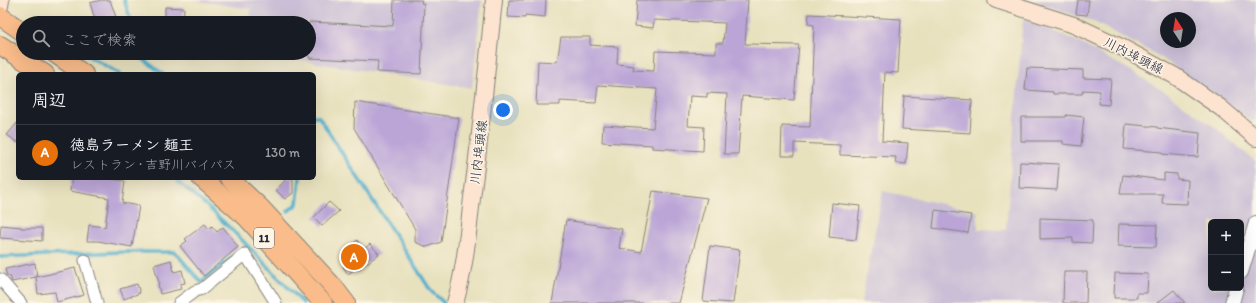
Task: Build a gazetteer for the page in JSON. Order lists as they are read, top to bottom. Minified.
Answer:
{"streets":{"highway":["11"],"main road":["川内埠頭線"]},"north":"top","page":{"search":"ここで検索","heading":"周辺","list":[{"mark":"A","name":"徳島ラーメン 麺王","note":"レストラン · 吉野川バイパス","value":"130 m"}],"map_buttons":["+","−"],"pins":"A"}}
